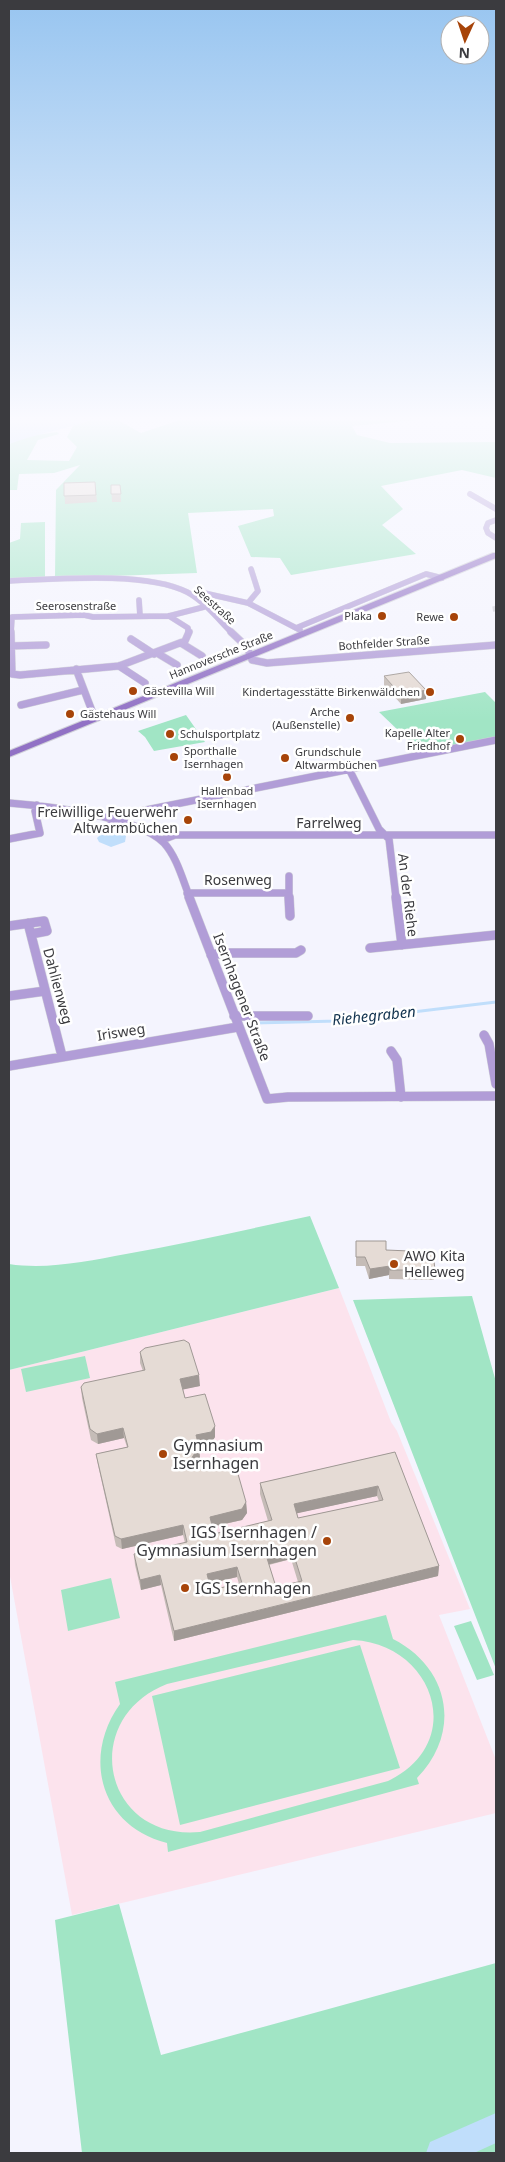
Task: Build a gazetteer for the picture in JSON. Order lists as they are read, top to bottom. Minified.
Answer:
{"streets":{"main road":["Hannoversche Straße"],"street":["Seestraße","Seerosenstraße","Bothfelder Straße","Farrelweg","Rosenweg","An der Riehe","Dahlienweg","Isernhagener Straße","Irisweg"]},"crossings":[["Seestraße","Seerosenstraße"],["Seestraße","Bothfelder Straße"],["Seestraße","Hannoversche Straße"],["Bothfelder Straße","Hannoversche Straße"],["Farrelweg","An der Riehe"],["Farrelweg","Isernhagener Straße"],["Rosenweg","Isernhagener Straße"],["Dahlienweg","Irisweg"],["Isernhagener Straße","Irisweg"]],"water":["Riehegraben"],"places":["Plaka","Rewe","Gästevilla Will","Kindertagesstätte Birkenwäldchen","Gästehaus Will","Arche (Außenstelle)","Schulsportplatz","Kapelle Alter Friedhof","Sporthalle Isernhagen","Grundschule Altwarmbüchen","Hallenbad Isernhagen","Freiwillige Feuerwehr Altwarmbüchen","AWO Kita Helleweg","Gymnasium Isernhagen","IGS Isernhagen / Gymnasium Isernhagen","IGS Isernhagen"],"north":"bottom"}
